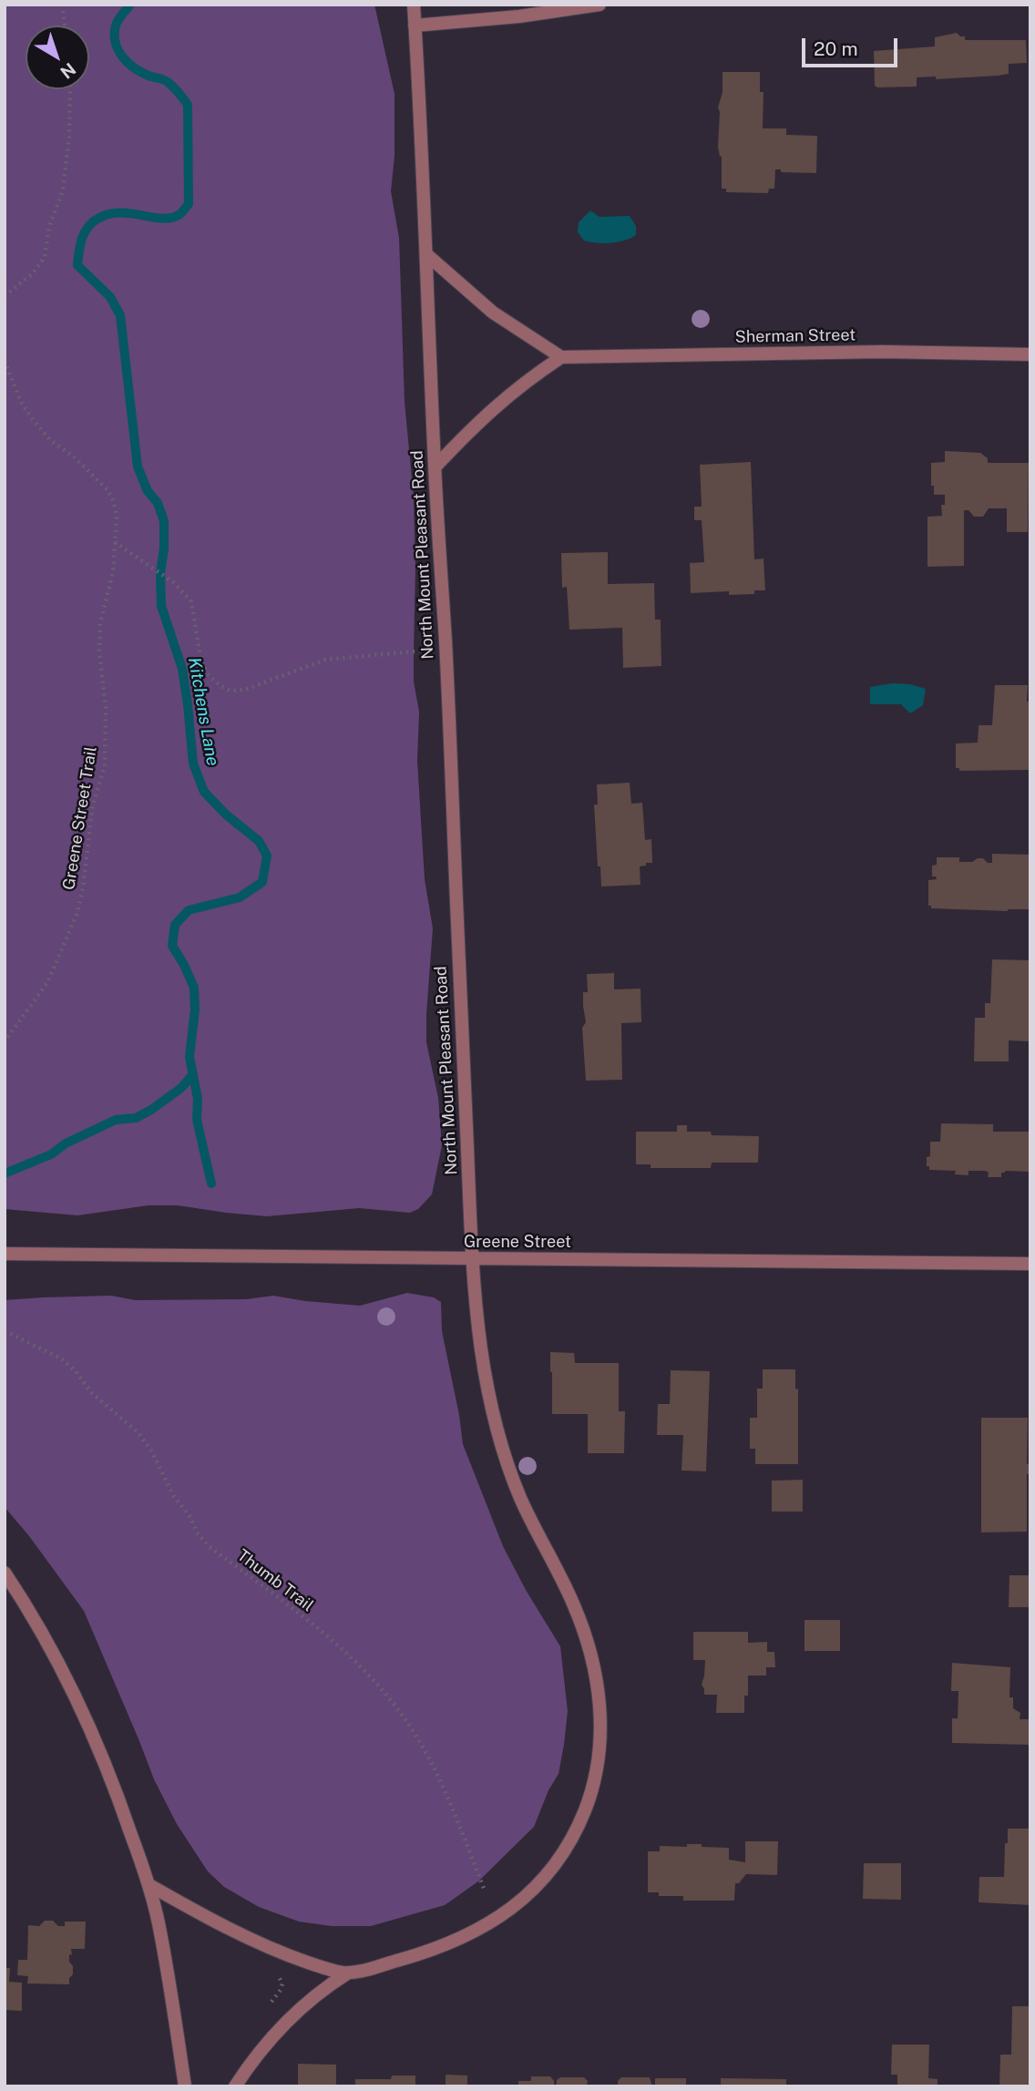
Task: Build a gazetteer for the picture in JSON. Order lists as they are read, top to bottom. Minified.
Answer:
{"streets":{"street":["Sherman Street","North Mount Pleasant Road","Greene Street"],"path":["Greene Street Trail","Thumb Trail"]},"crossings":[["North Mount Pleasant Road","Greene Street"]],"water":["Kitchens Lane"],"scale_bar":"20 m","north":"bottom right"}
